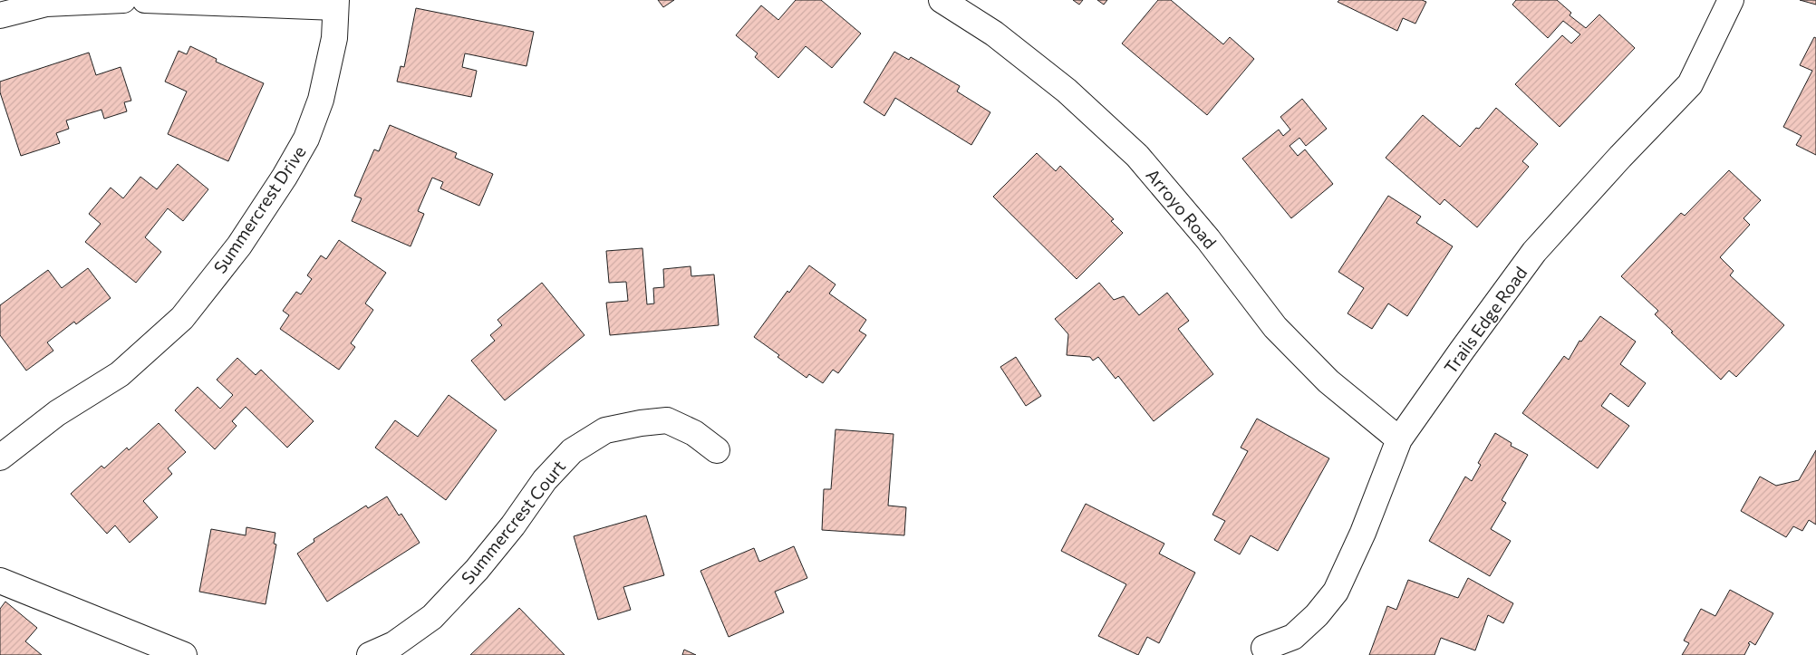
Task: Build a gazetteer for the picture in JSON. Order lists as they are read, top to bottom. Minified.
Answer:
{"streets":{"street":["Arroyo Road","Summercrest Drive","Trails Edge Road","Summercrest Court"]},"crossings":[["Arroyo Road","Trails Edge Road"]]}
